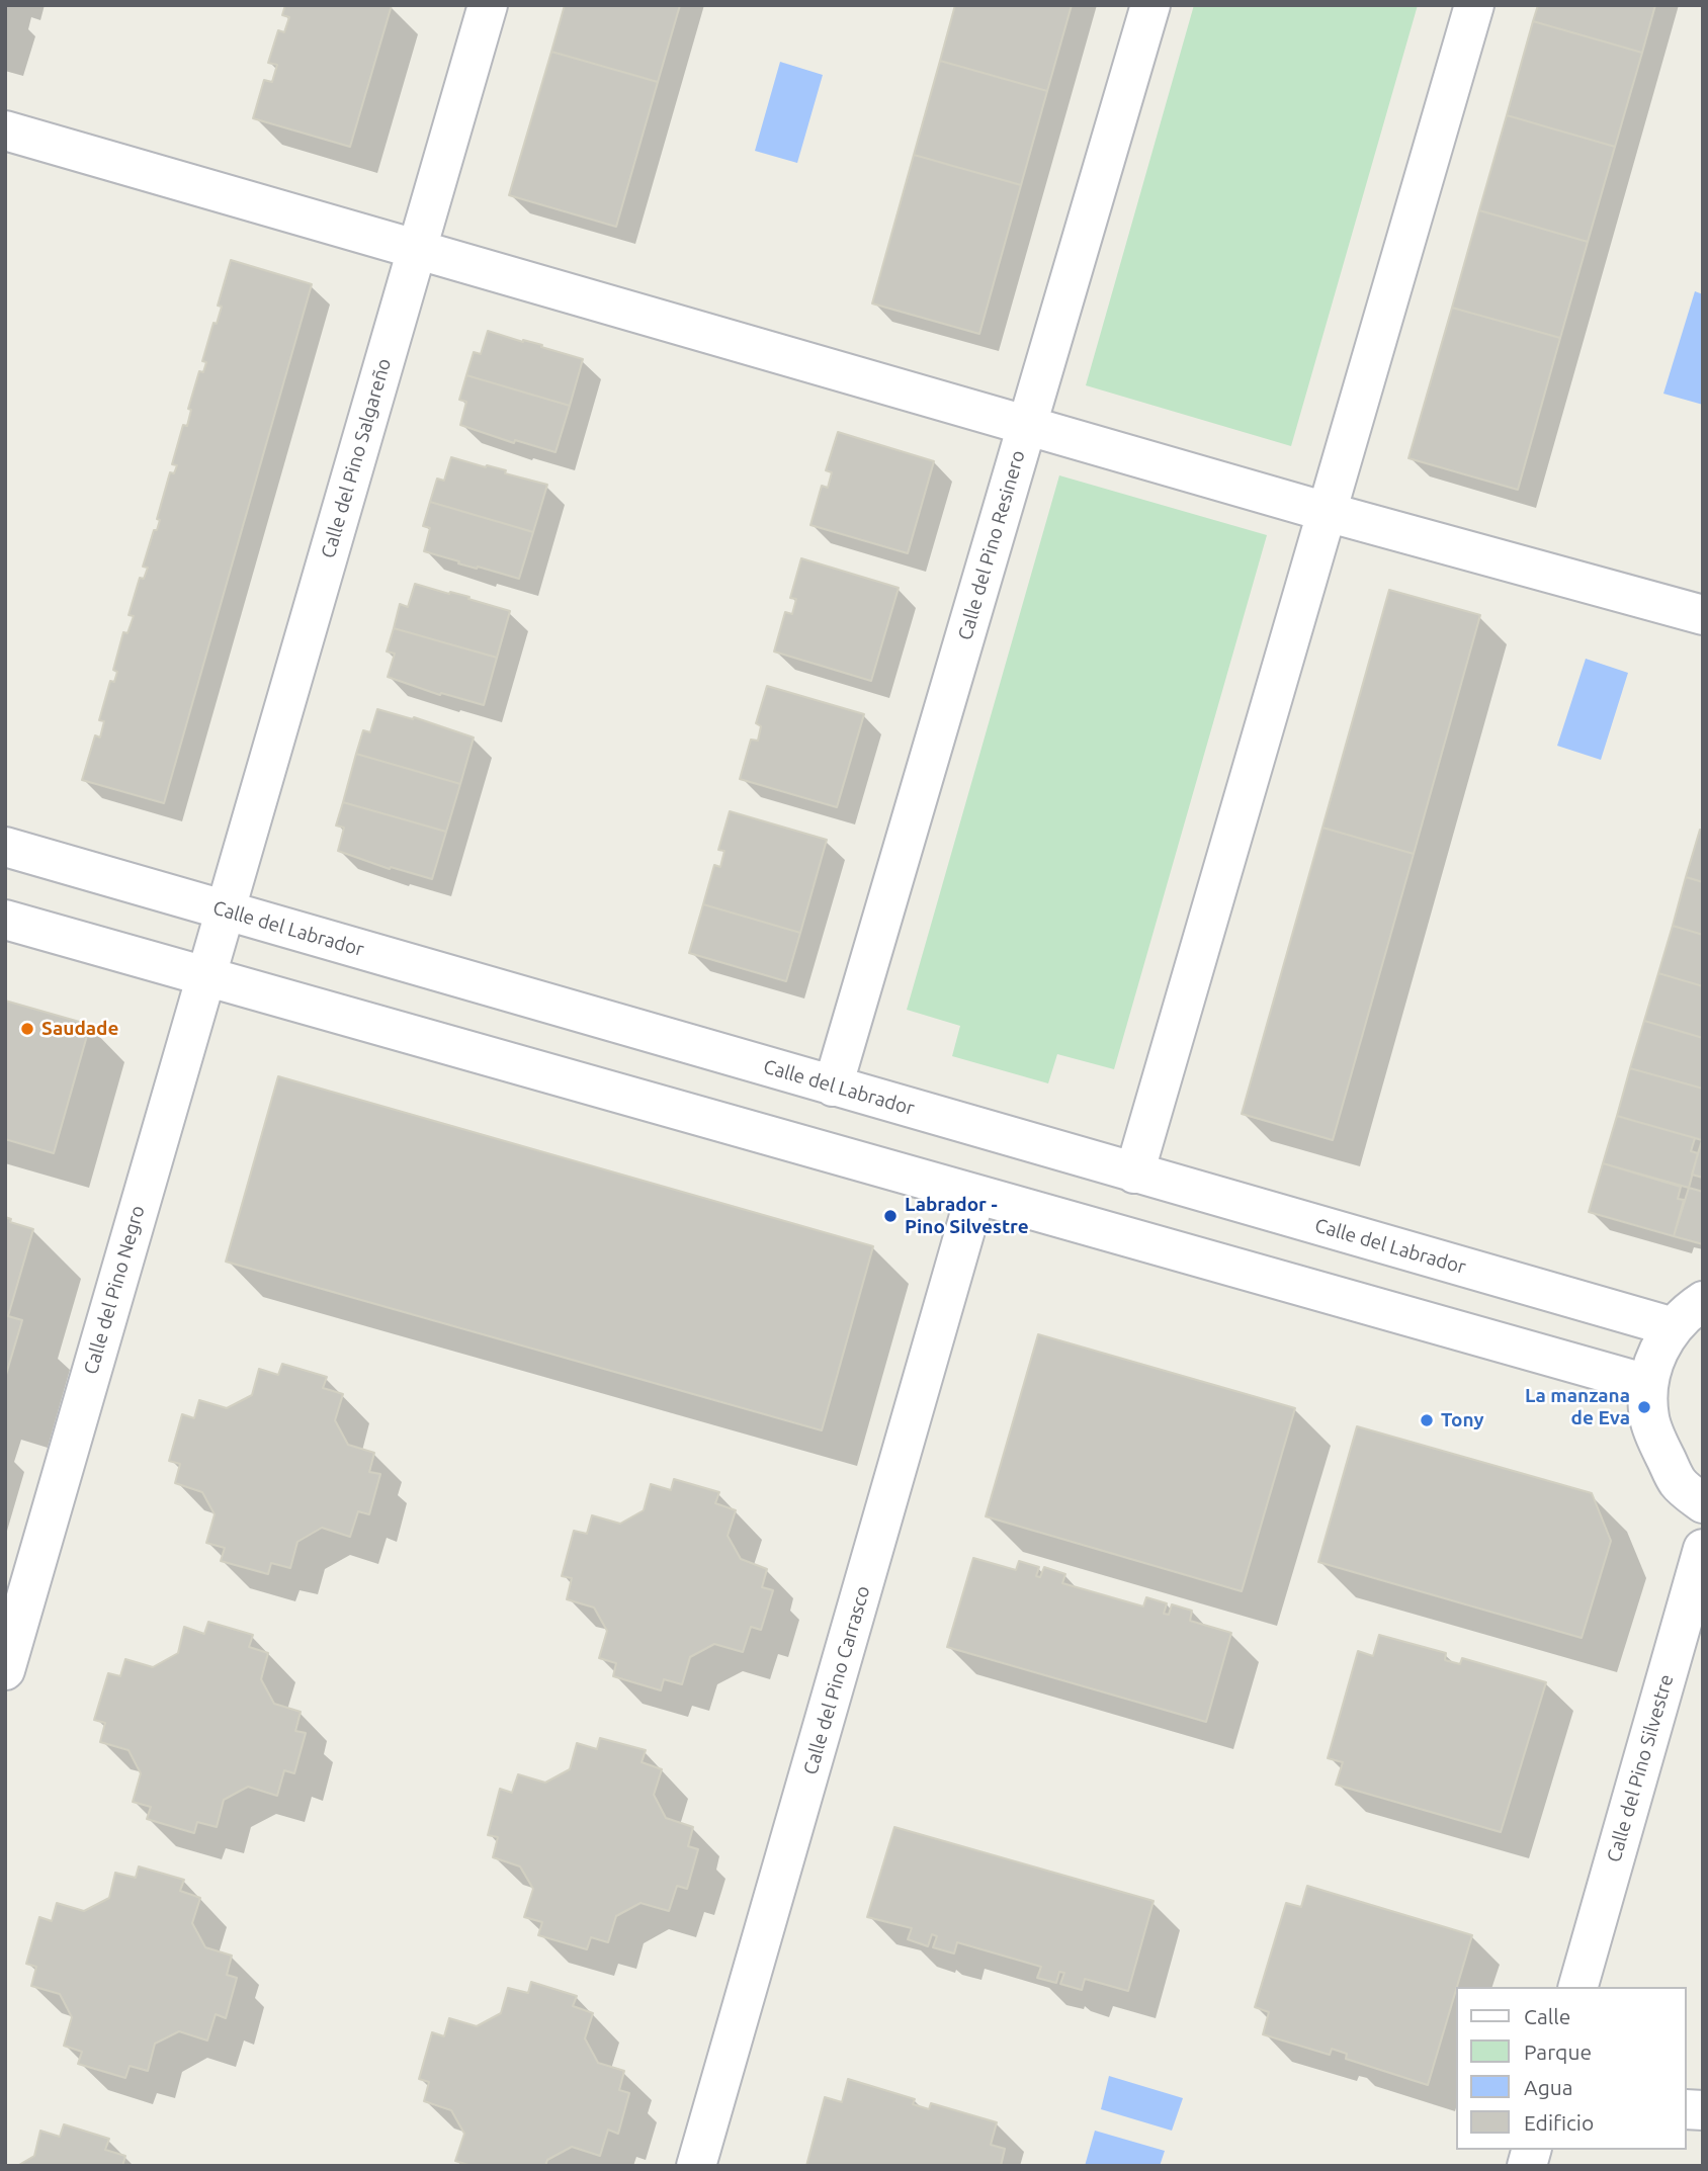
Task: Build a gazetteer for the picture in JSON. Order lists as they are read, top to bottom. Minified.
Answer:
{"streets":{"street":["Calle del Pino Salgareño","Calle del Pino Resinero","Calle del Labrador","Calle del Pino Negro","Calle del Pino Carrasco","Calle del Pino Silvestre"]},"crossings":[["Calle del Pino Salgareño","Calle del Labrador"],["Calle del Pino Salgareño","Calle del Pino Negro"],["Calle del Pino Resinero","Calle del Labrador"],["Calle del Labrador","Calle del Pino Negro"]],"places":["Saudade","Labrador - Pino Silvestre","La manzana de Eva","Tony"],"legend":["Calle","Parque","Agua","Edificio"]}
